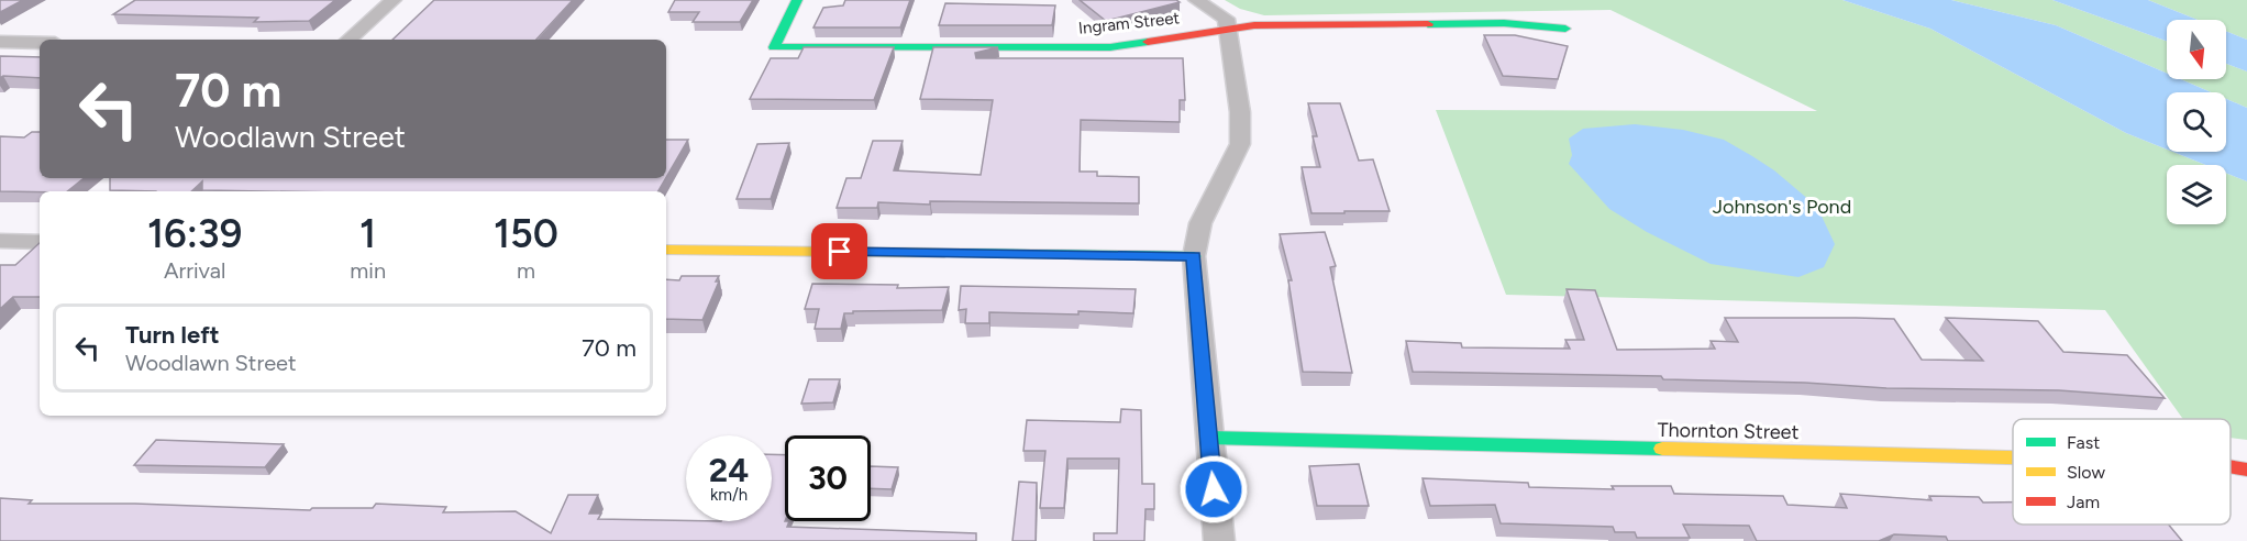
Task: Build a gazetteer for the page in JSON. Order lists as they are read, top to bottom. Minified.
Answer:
{"streets":{"street":["Ingram Street","Thornton Street"]},"parks":["Johnson's Pond"],"legend":["Fast","Slow","Jam"],"north":"bottom","page":{"turn":["70 m","Woodlawn Street"],"eta":["16:39","Arrival","1","min","150","m"],"list":[{"name":"Turn left","note":"Woodlawn Street","value":"70 m"}],"speed":"24 km/h","limit":"30"}}
